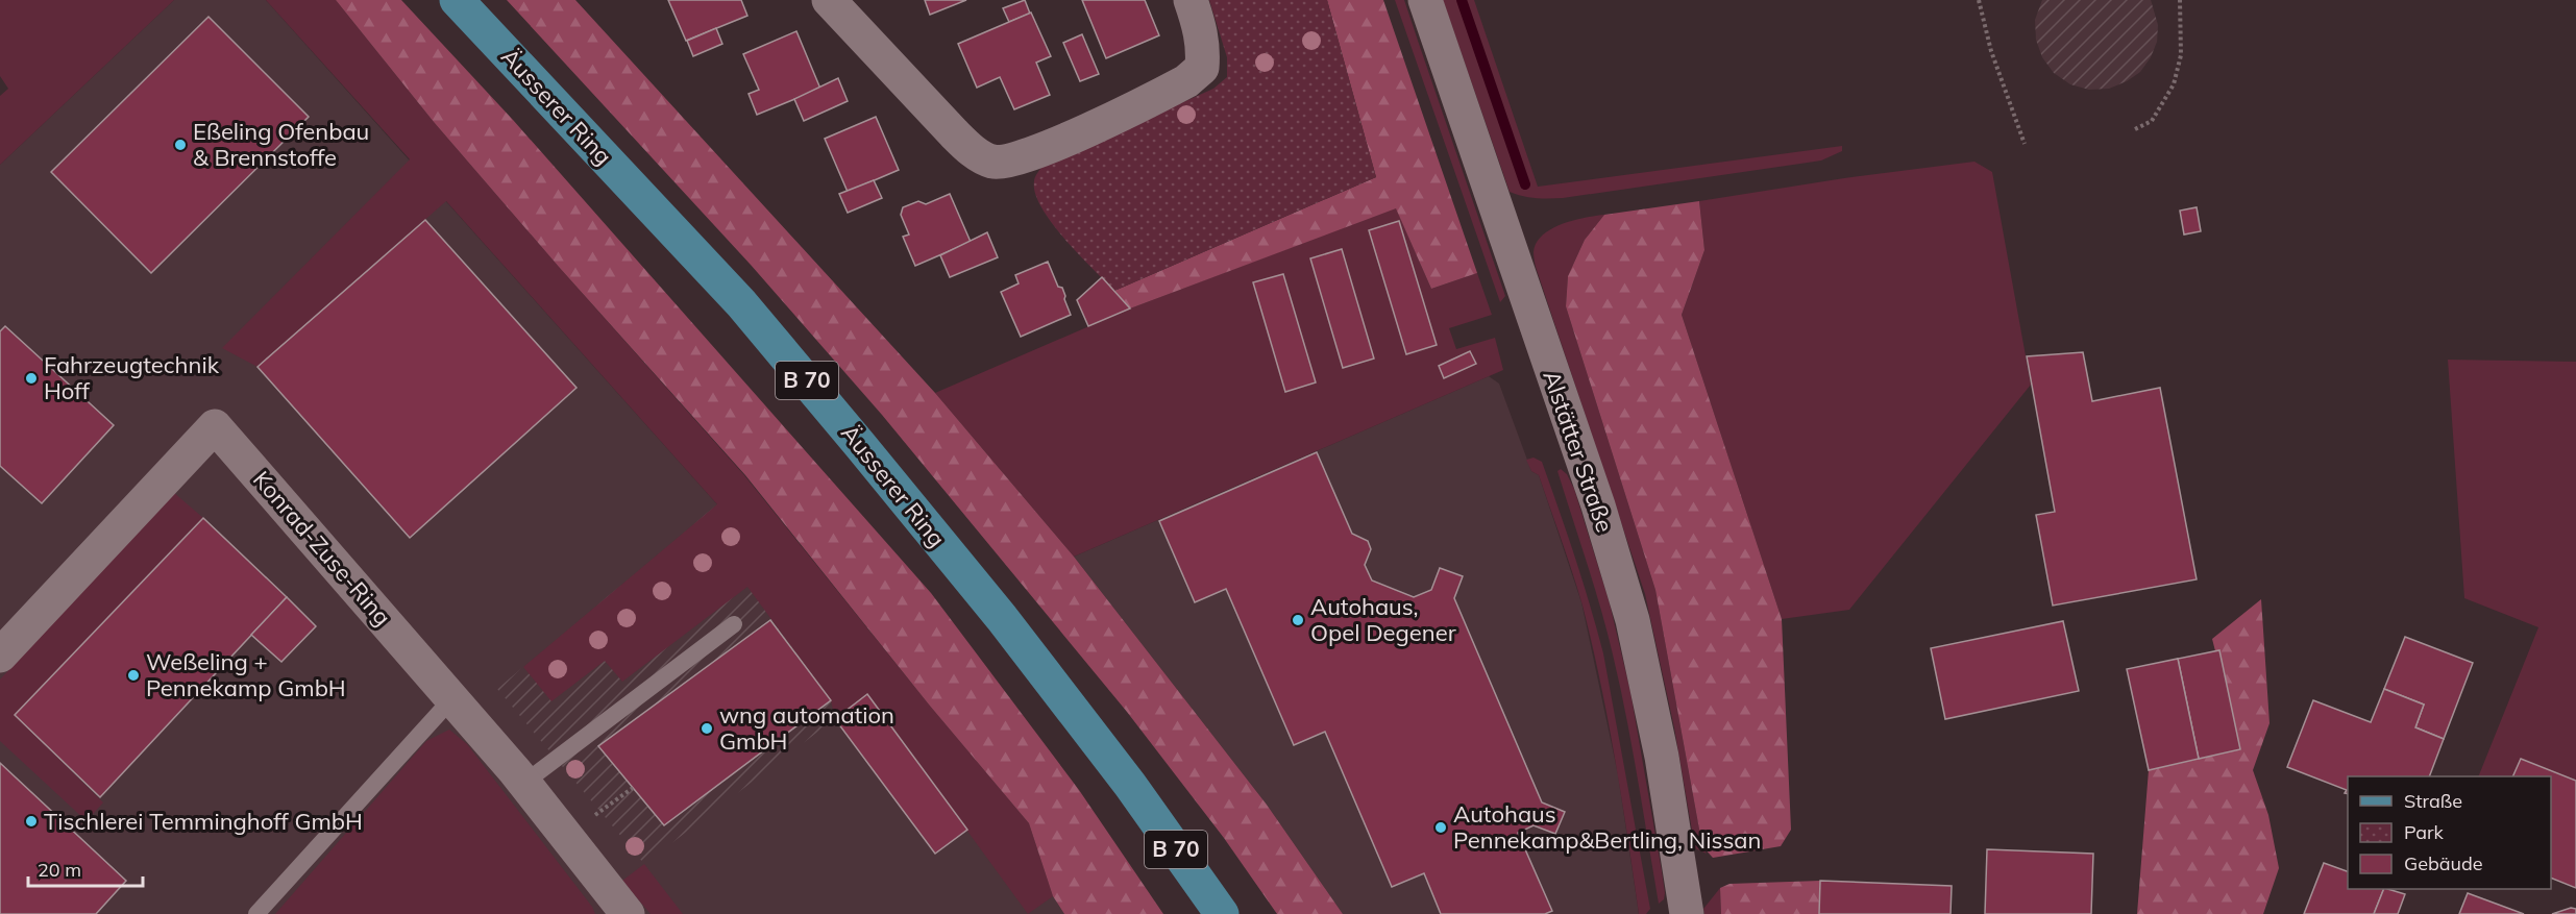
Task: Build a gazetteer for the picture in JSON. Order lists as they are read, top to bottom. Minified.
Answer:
{"streets":{"main road":["Äusserer Ring","B 70"],"street":["Alstätter Straße","Konrad-Zuse-Ring"]},"places":["Eßeling Ofenbau & Brennstoffe","Fahrzeugtechnik Hoff","Autohaus, Opel Degener","Weßeling + Pennekamp GmbH","wng automation GmbH","Tischlerei Temminghoff GmbH","Autohaus Pennekamp&Bertling, Nissan"],"legend":["Straße","Park","Gebäude"],"scale_bar":"20 m"}
